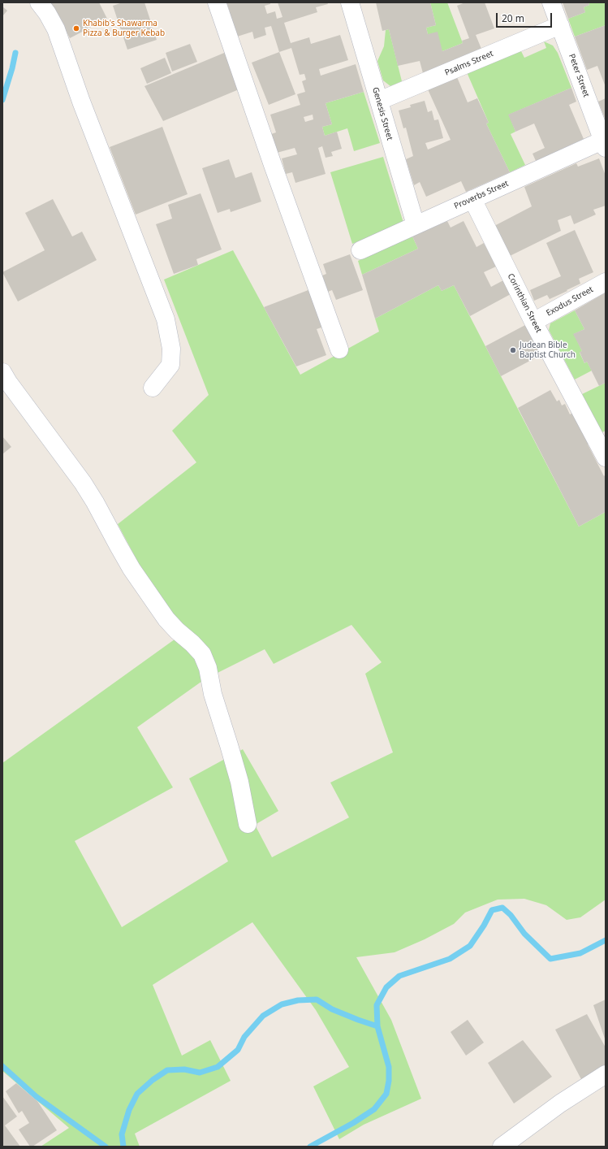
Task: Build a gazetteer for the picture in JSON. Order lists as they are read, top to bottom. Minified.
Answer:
{"streets":{"street":["Psalms Street","Peter Street","Genesis Street","Proverbs Street","Exodus Street","Corinthian Street"]},"crossings":[["Psalms Street","Peter Street"],["Psalms Street","Genesis Street"],["Peter Street","Proverbs Street"],["Genesis Street","Proverbs Street"],["Proverbs Street","Corinthian Street"],["Exodus Street","Corinthian Street"]],"places":["Khabib's Shawarma Pizza & Burger Kebab","Judean Bible Baptist Church"],"scale_bar":"20 m"}
